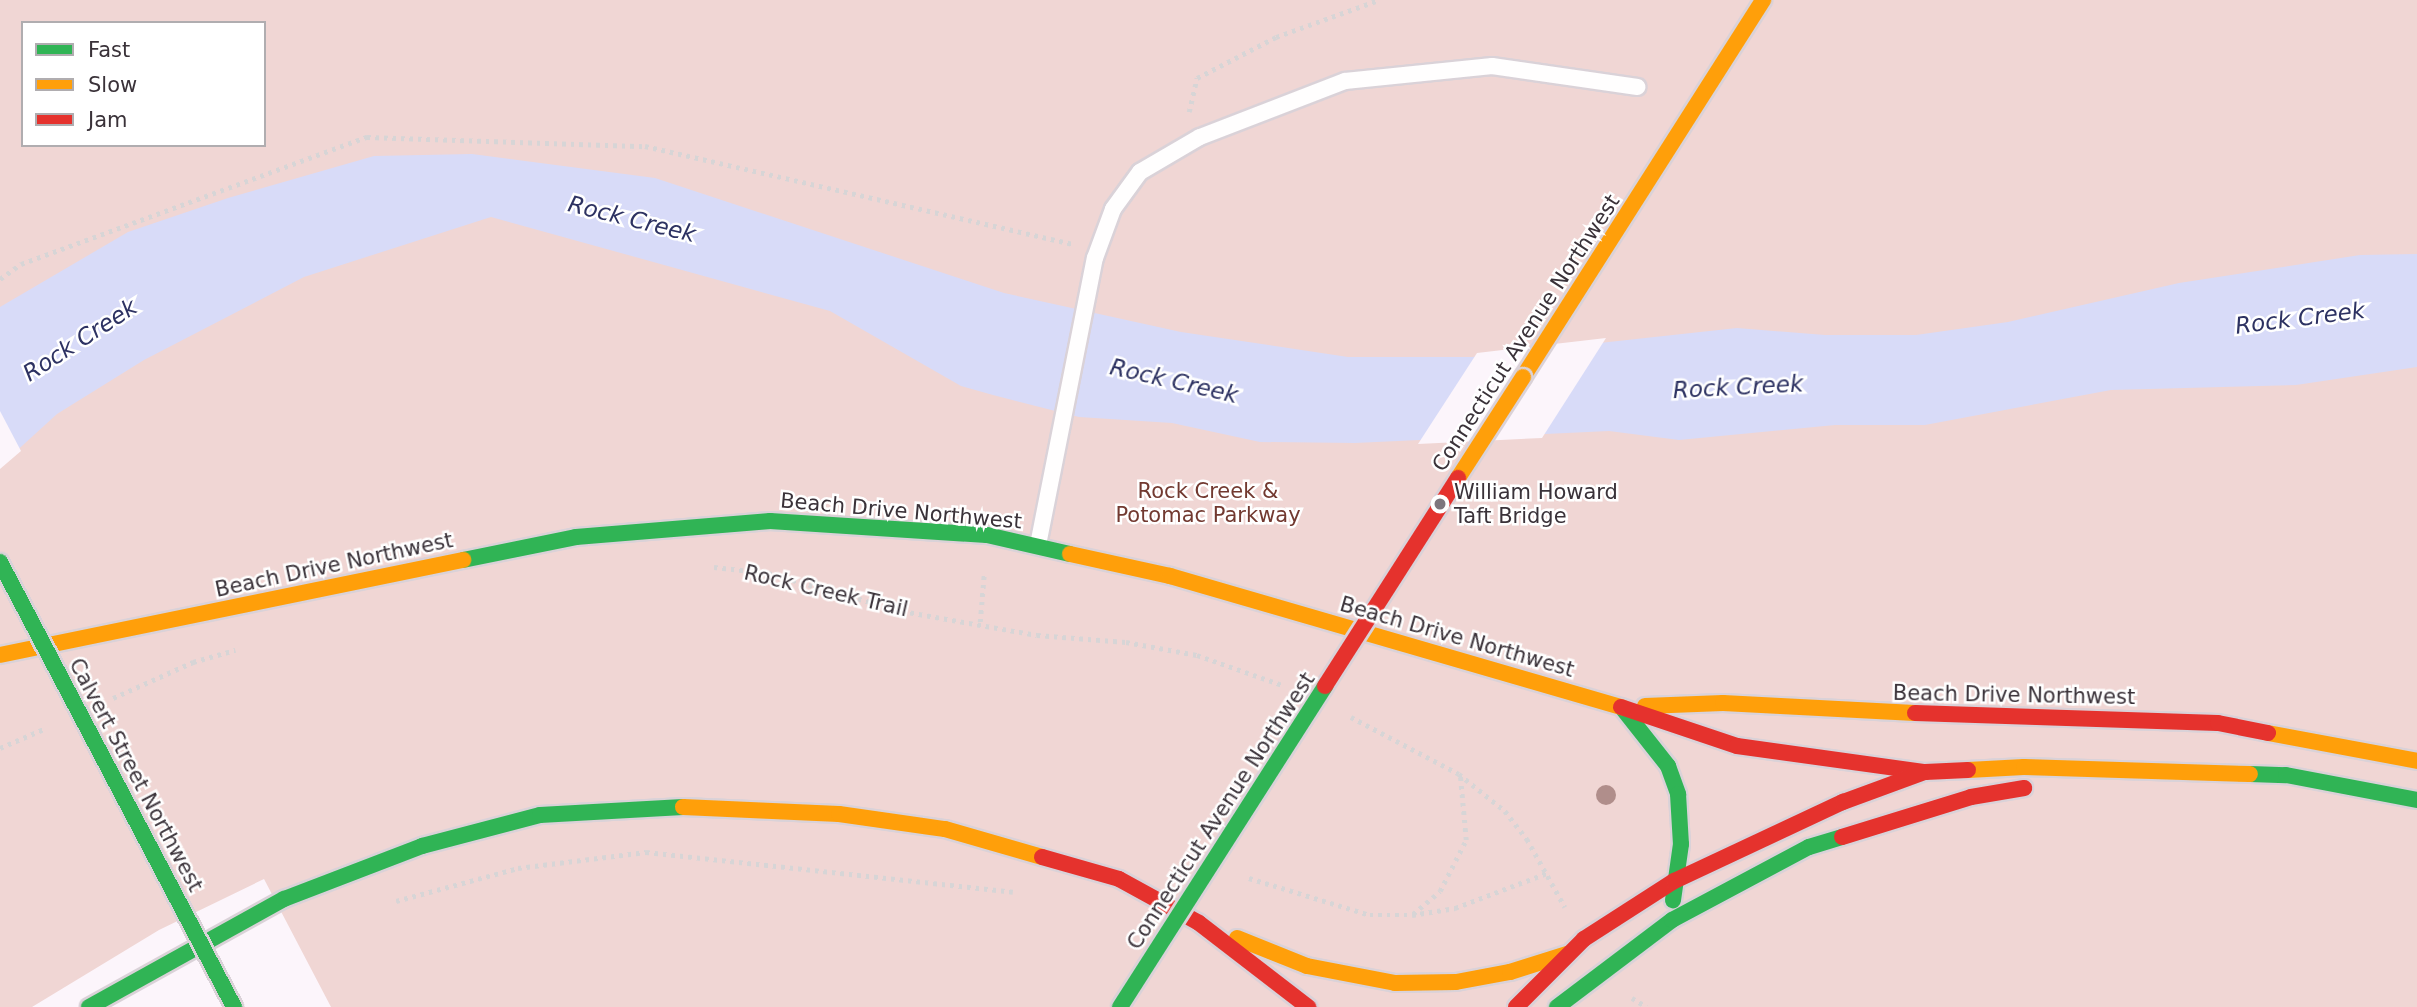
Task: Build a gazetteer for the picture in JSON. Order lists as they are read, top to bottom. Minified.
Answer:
{"streets":{"main road":["Connecticut Avenue Northwest","Beach Drive Northwest","Calvert Street Northwest"],"path":["Rock Creek Trail"]},"water":["Rock Creek"],"parks":["Rock Creek & Potomac Parkway"],"places":["William Howard Taft Bridge"],"legend":["Fast","Slow","Jam"]}
